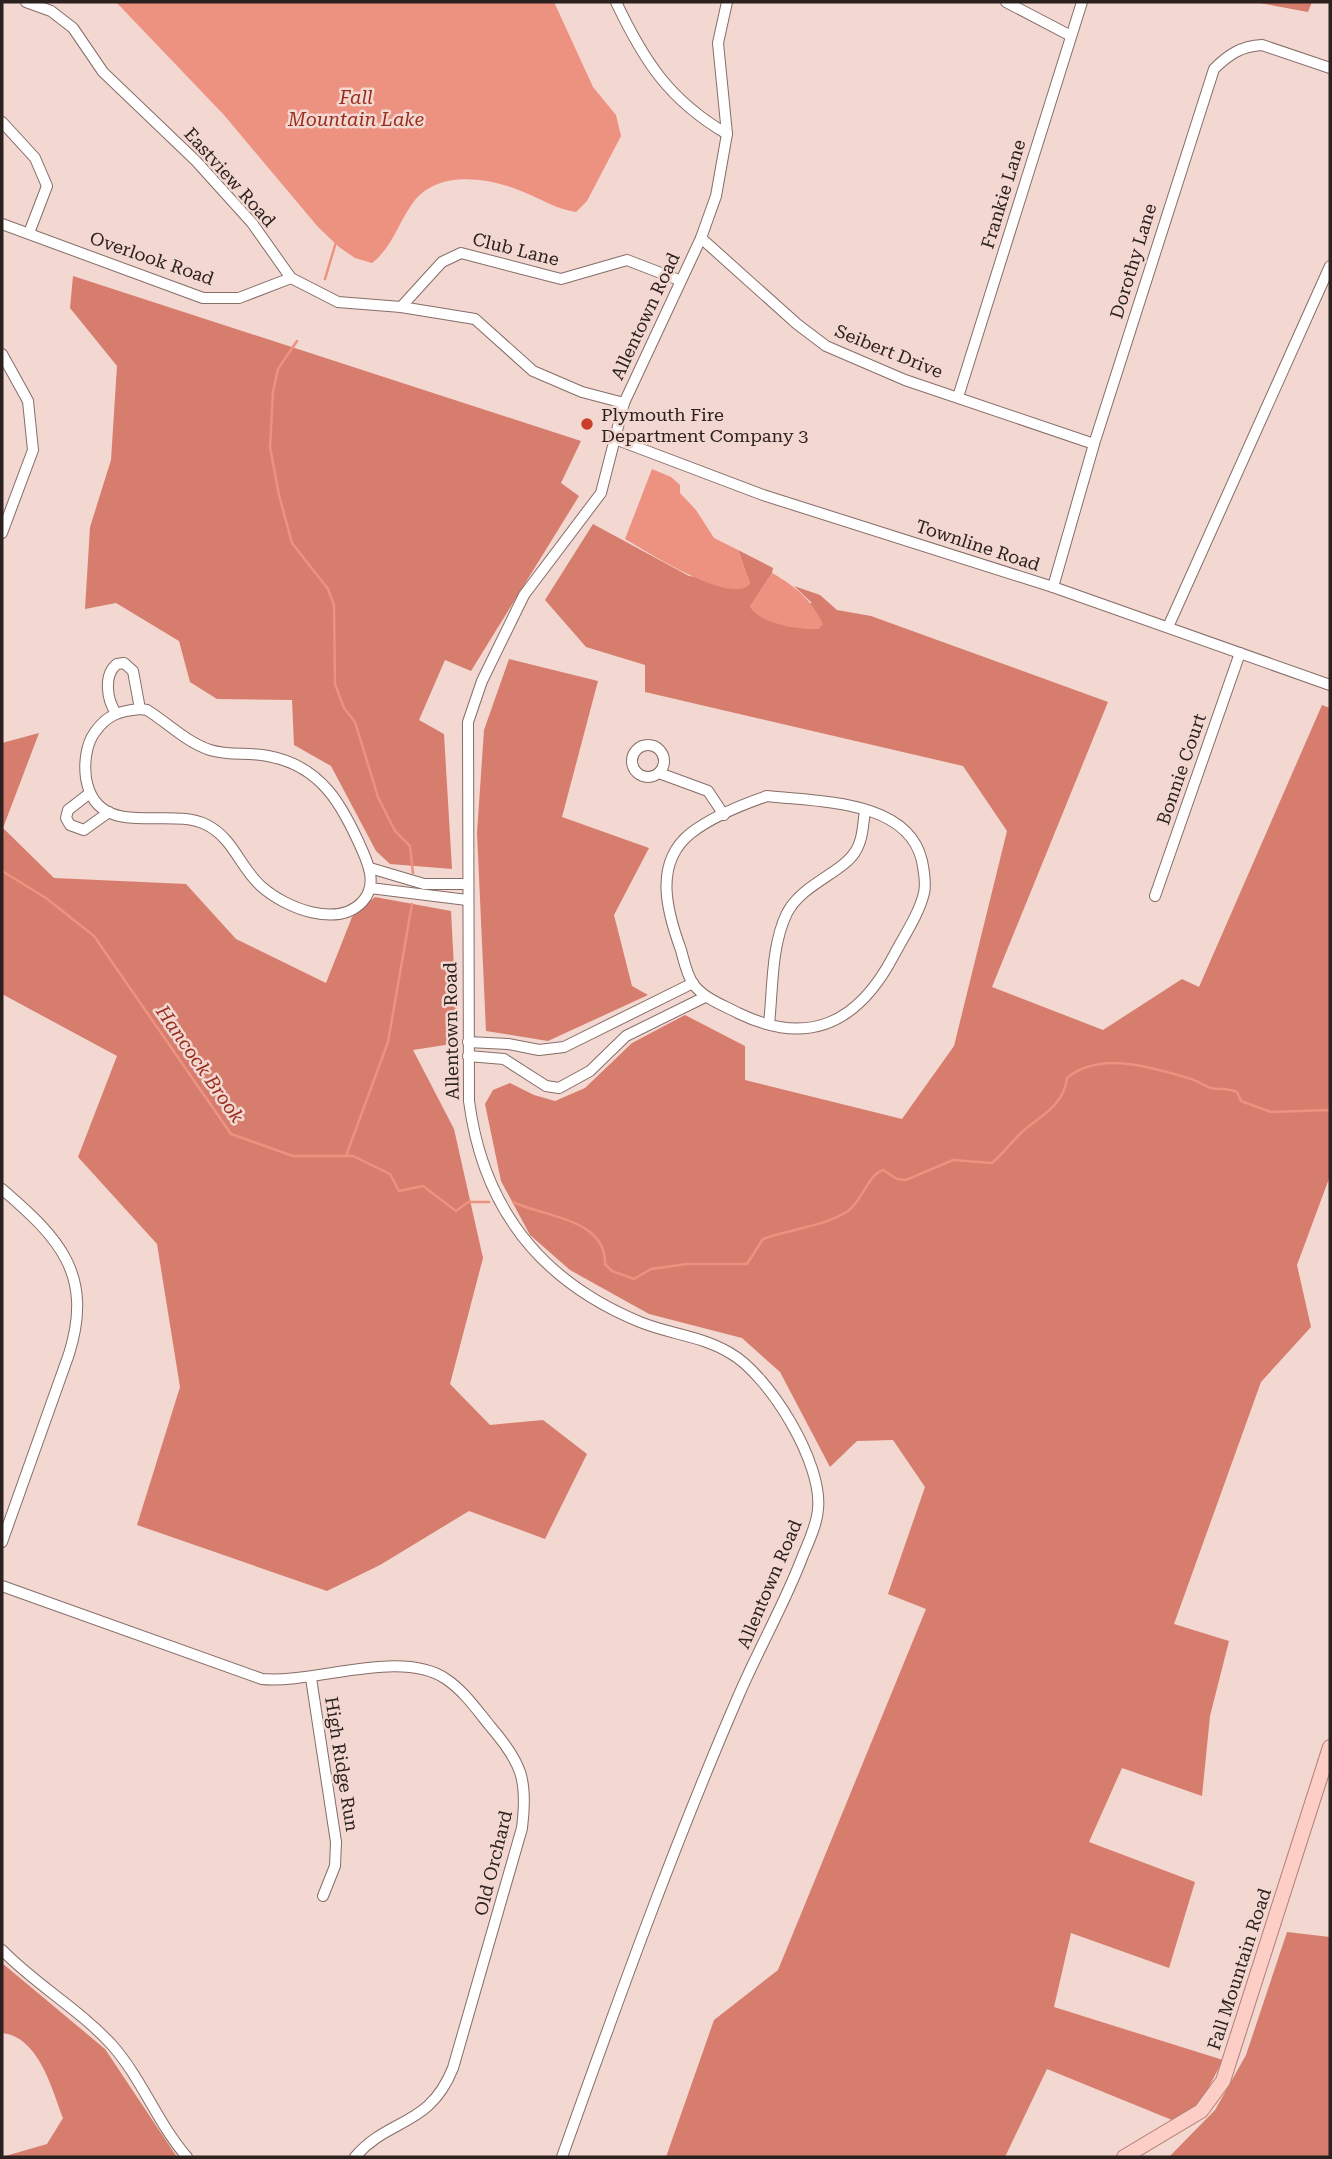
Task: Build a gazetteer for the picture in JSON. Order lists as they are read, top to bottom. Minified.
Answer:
{"streets":{"main road":["Fall Mountain Road"],"street":["Eastview Road","Frankie Lane","Club Lane","Overlook Road","Dorothy Lane","Allentown Road","Seibert Drive","Townline Road","Bonnie Court","High Ridge Run","Old Orchard"]},"crossings":[["Eastview Road","Club Lane"],["Eastview Road","Overlook Road"],["Eastview Road","Allentown Road"],["Frankie Lane","Seibert Drive"],["Club Lane","Allentown Road"],["Dorothy Lane","Seibert Drive"],["Dorothy Lane","Townline Road"],["Allentown Road","Seibert Drive"],["Allentown Road","Townline Road"],["Townline Road","Bonnie Court"],["High Ridge Run","Old Orchard"]],"water":["Fall Mountain Lake","Hancock Brook"],"places":["Plymouth Fire Department Company 3"]}
